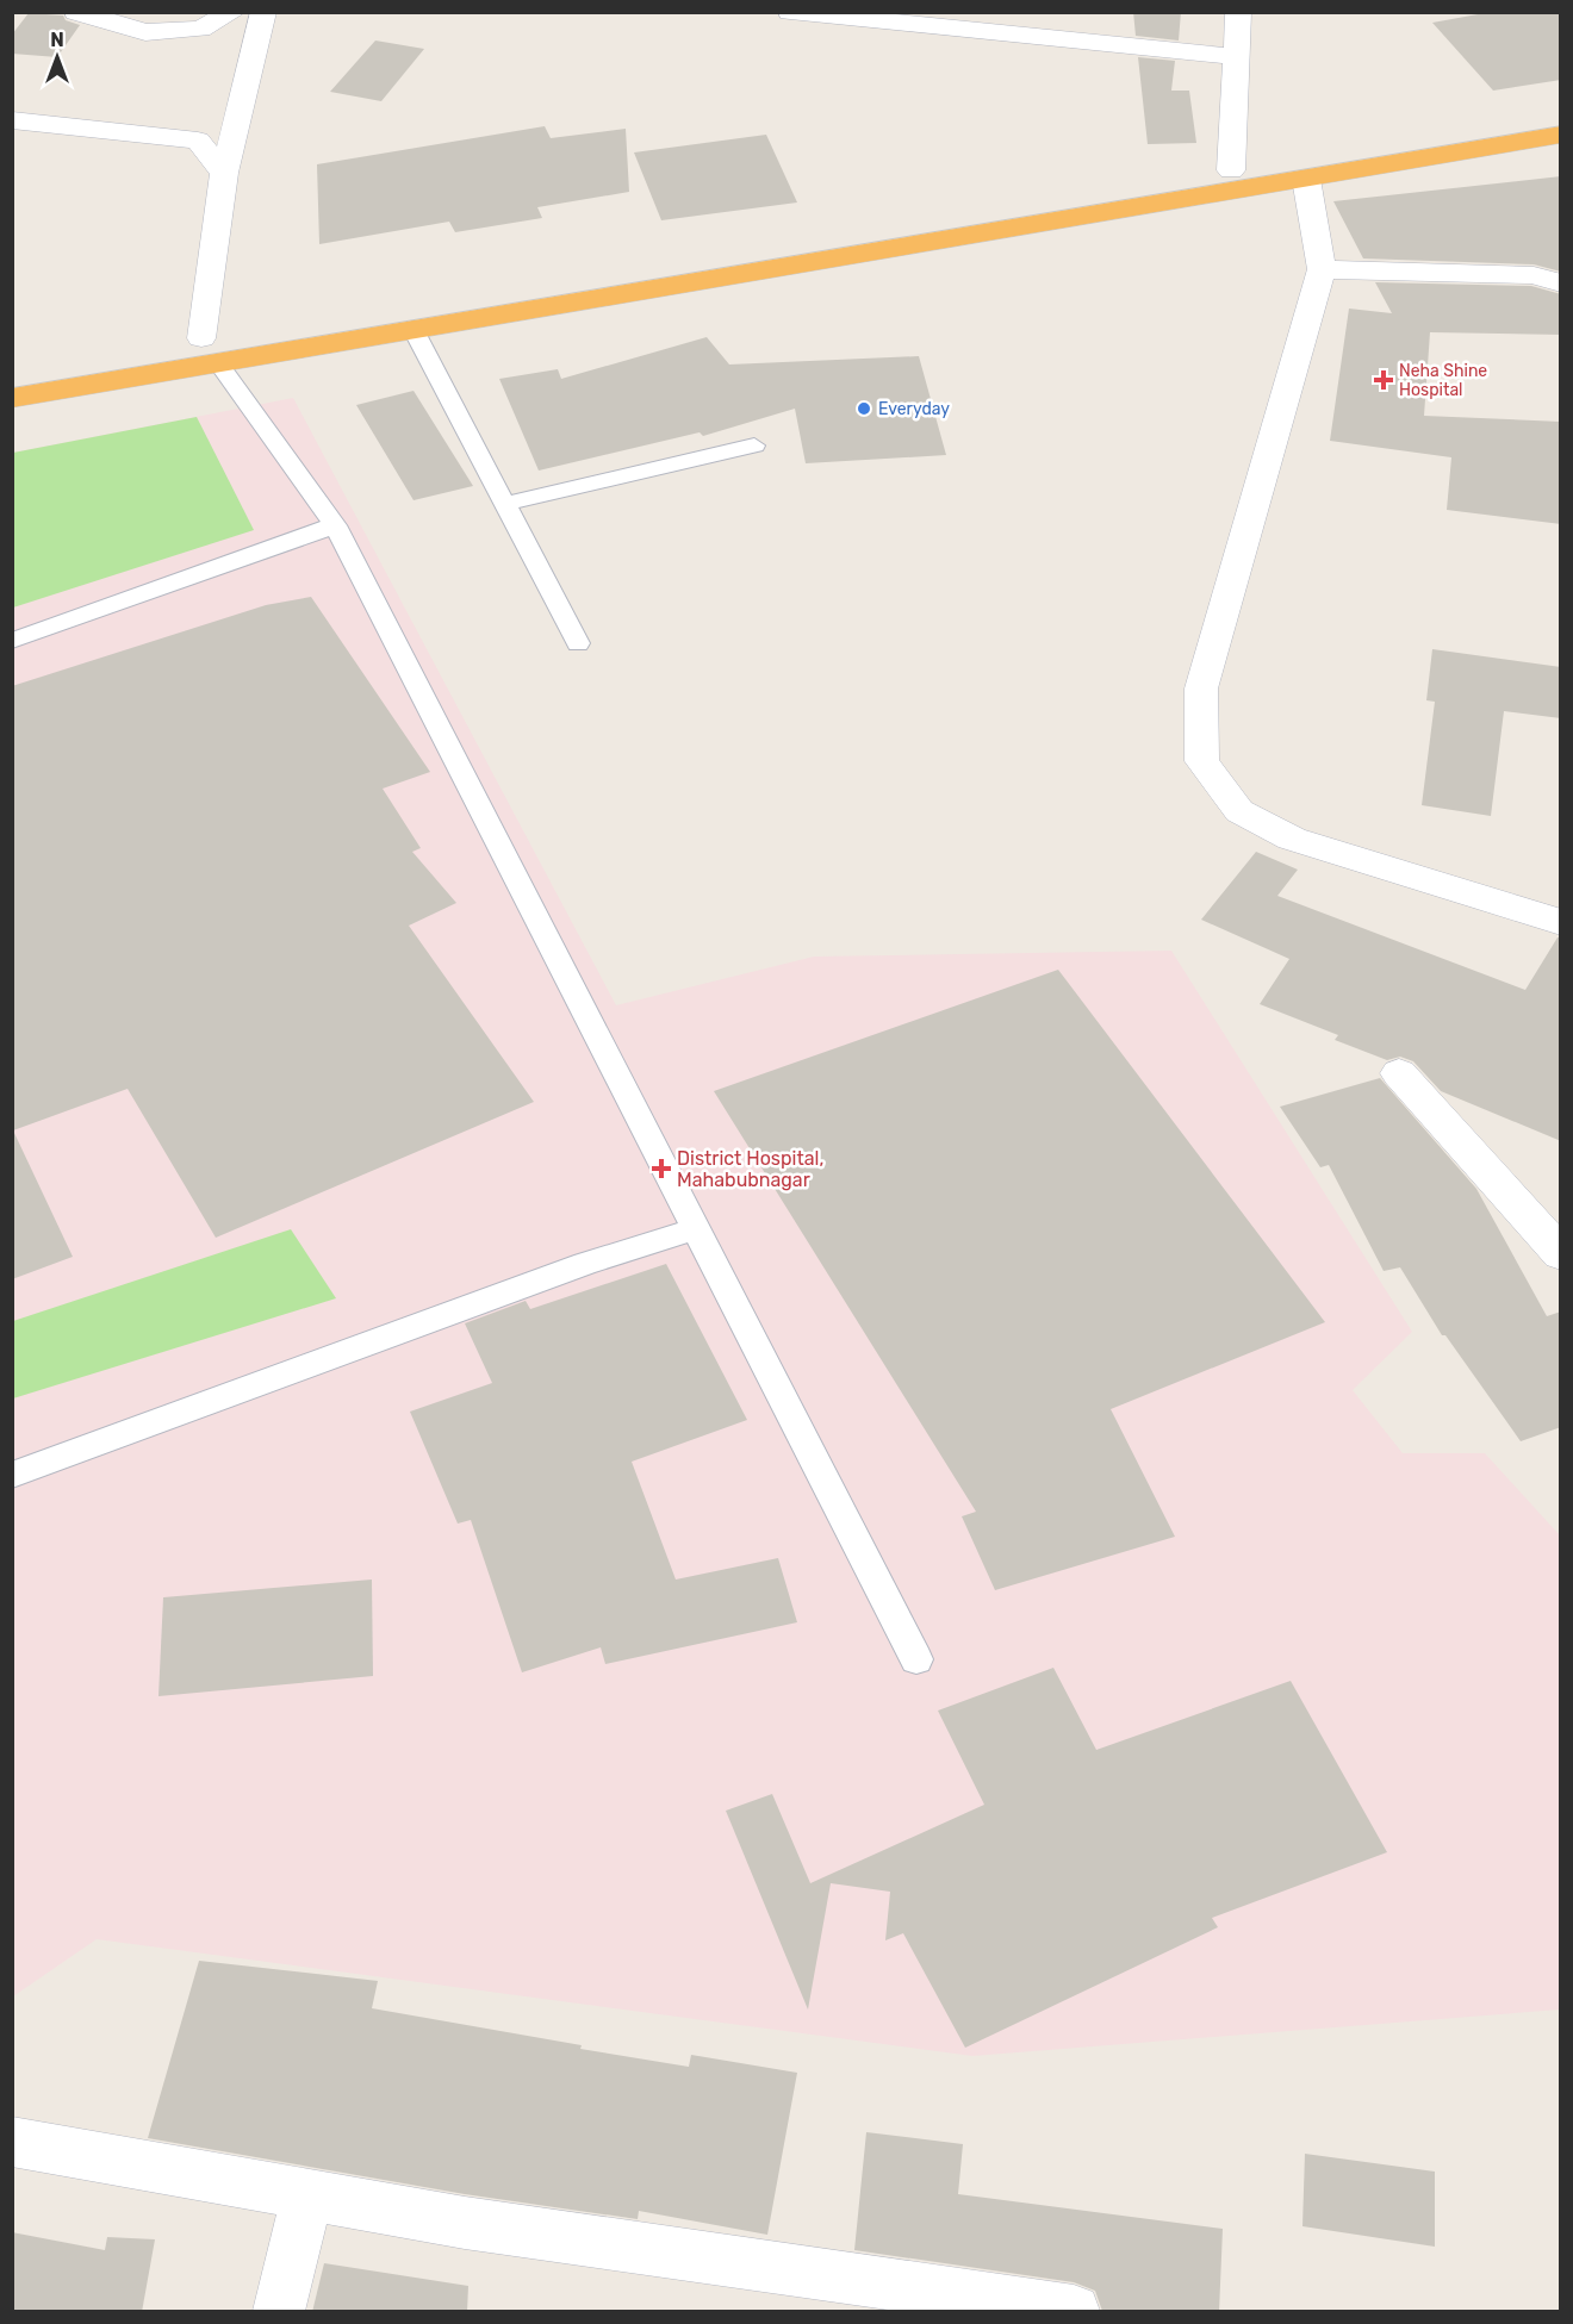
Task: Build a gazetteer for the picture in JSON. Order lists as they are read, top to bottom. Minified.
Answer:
{"places":{"health":["Neha Shine Hospital","District Hospital, Mahabubnagar"],"other":["Everyday"]},"north":"top"}
